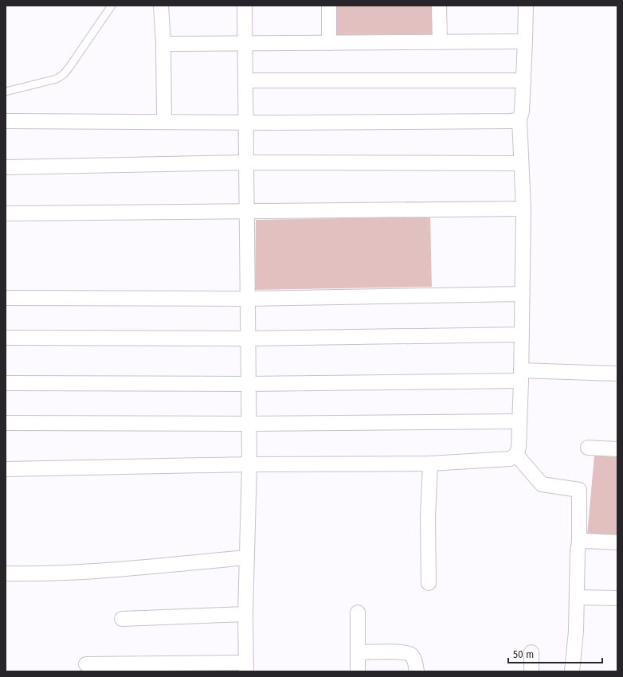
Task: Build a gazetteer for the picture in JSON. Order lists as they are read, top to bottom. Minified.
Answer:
{"scale_bar":"50 m"}
